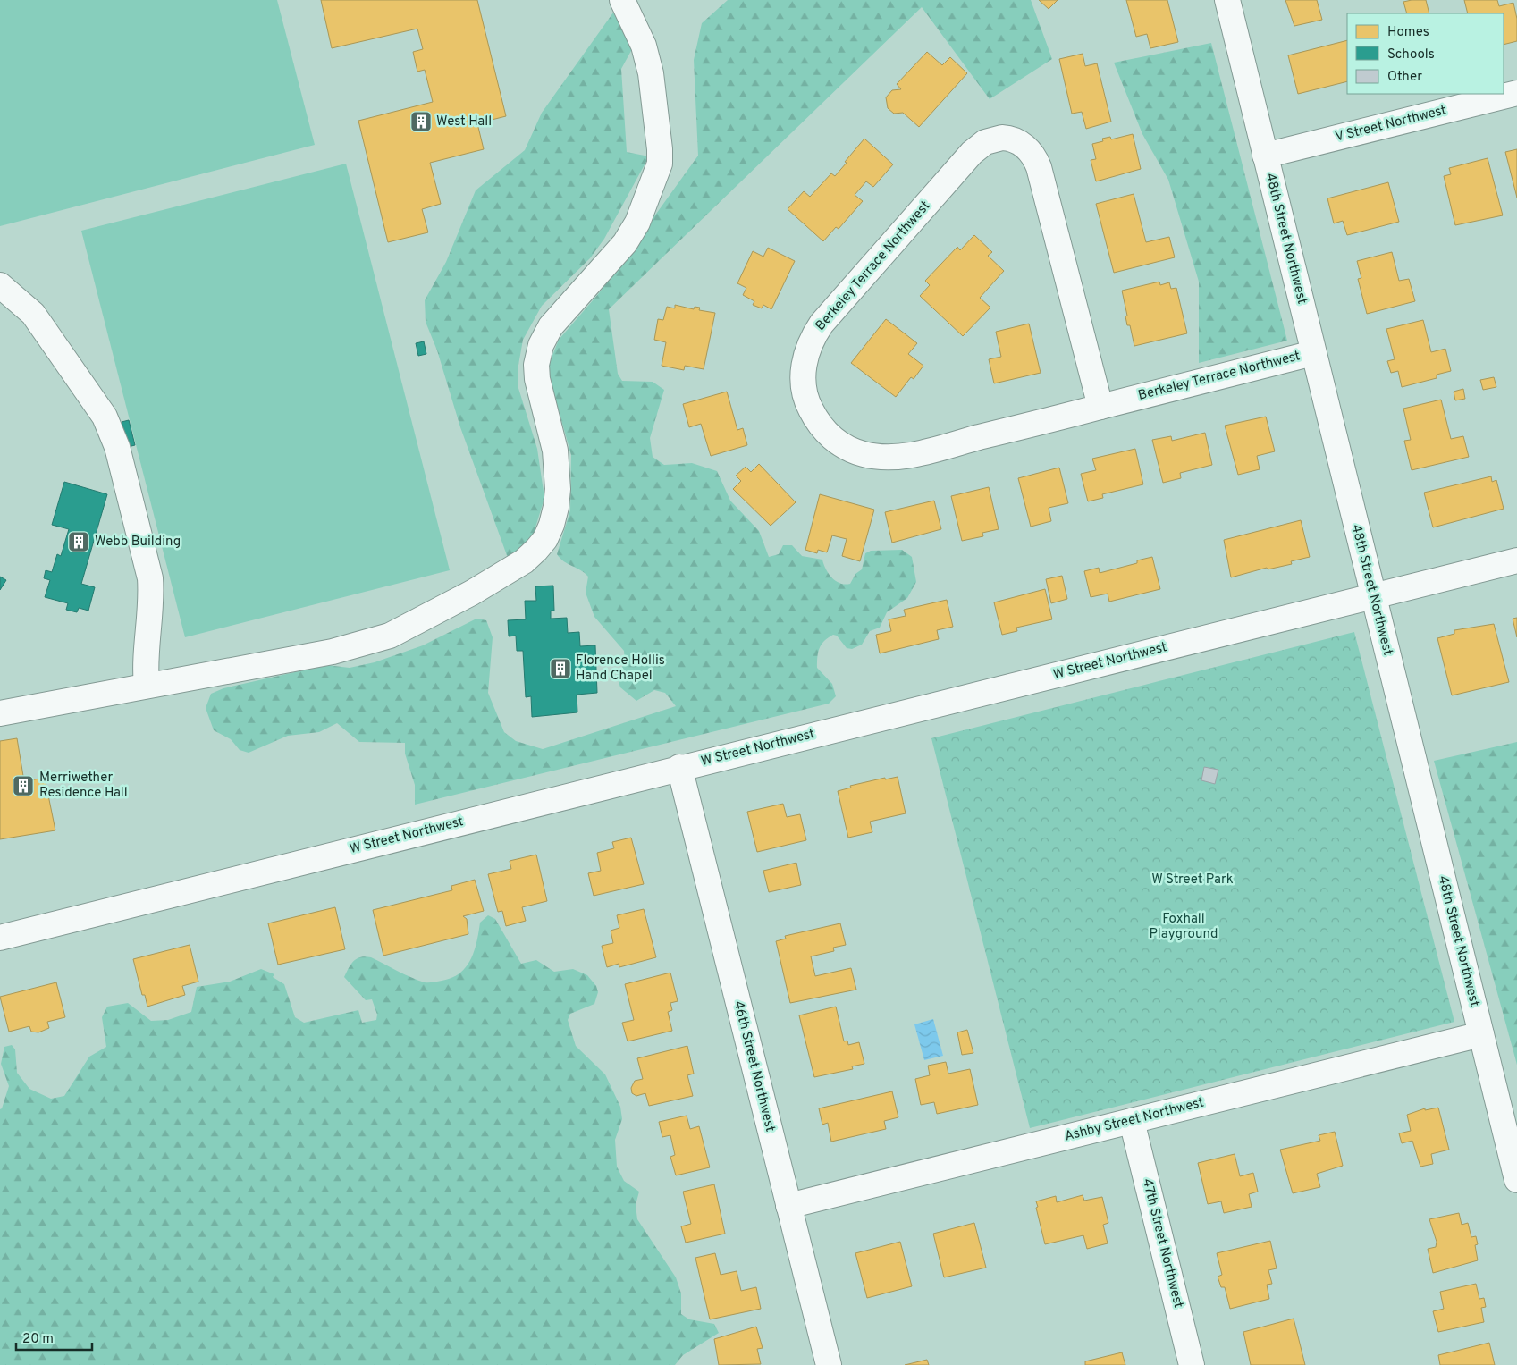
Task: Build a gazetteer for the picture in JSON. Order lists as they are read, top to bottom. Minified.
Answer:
{"streets":{"street":["V Street Northwest","48th Street Northwest","Berkeley Terrace Northwest","W Street Northwest","46th Street Northwest","Ashby Street Northwest","47th Street Northwest"]},"crossings":[["V Street Northwest","48th Street Northwest"],["48th Street Northwest","Berkeley Terrace Northwest"],["48th Street Northwest","W Street Northwest"],["48th Street Northwest","Ashby Street Northwest"],["W Street Northwest","46th Street Northwest"],["46th Street Northwest","Ashby Street Northwest"],["Ashby Street Northwest","47th Street Northwest"]],"parks":["W Street Park","Foxhall Playground"],"places":{"building":["West Hall","Webb Building","Florence Hollis Hand Chapel","Merriwether Residence Hall"]},"legend":["Homes","Schools","Other"],"scale_bar":"20 m"}
